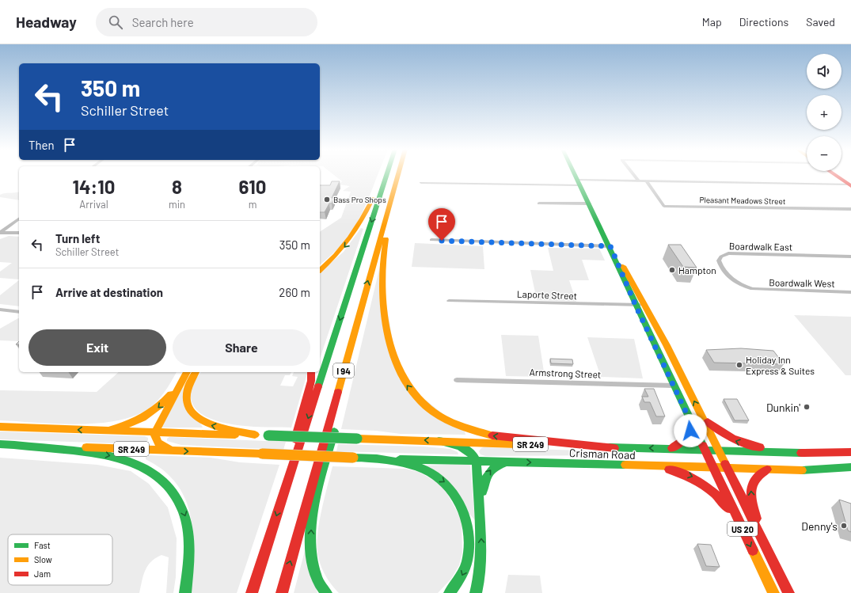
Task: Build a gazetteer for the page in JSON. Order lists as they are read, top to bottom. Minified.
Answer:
{"streets":{"main road":["I 94","SR 249","Crisman Road","US 20"],"street":["Pleasant Meadows Street","Boardwalk East","Boardwalk West","Laporte Street","Armstrong Street"]},"crossings":[["Boardwalk East","Boardwalk West"],["Laporte Street","US 20"],["Armstrong Street","US 20"],["SR 249","Crisman Road"],["Crisman Road","US 20"]],"places":["Bass Pro Shops","Hampton","Holiday Inn Express & Suites","Dunkin'","Denny's"],"legend":["Fast","Slow","Jam"],"page":{"header":"Headway","search":"Search here","nav":["Map","Directions","Saved"],"map_buttons":["+","−"],"turn":["350 m","Schiller Street"],"then":"Then","eta":["14:10","Arrival","8","min","610","m"],"list":[{"name":"Turn left","note":"Schiller Street","value":"350 m"},{"name":"Arrive at destination","value":"260 m"}],"buttons":["Exit","Share"]}}
